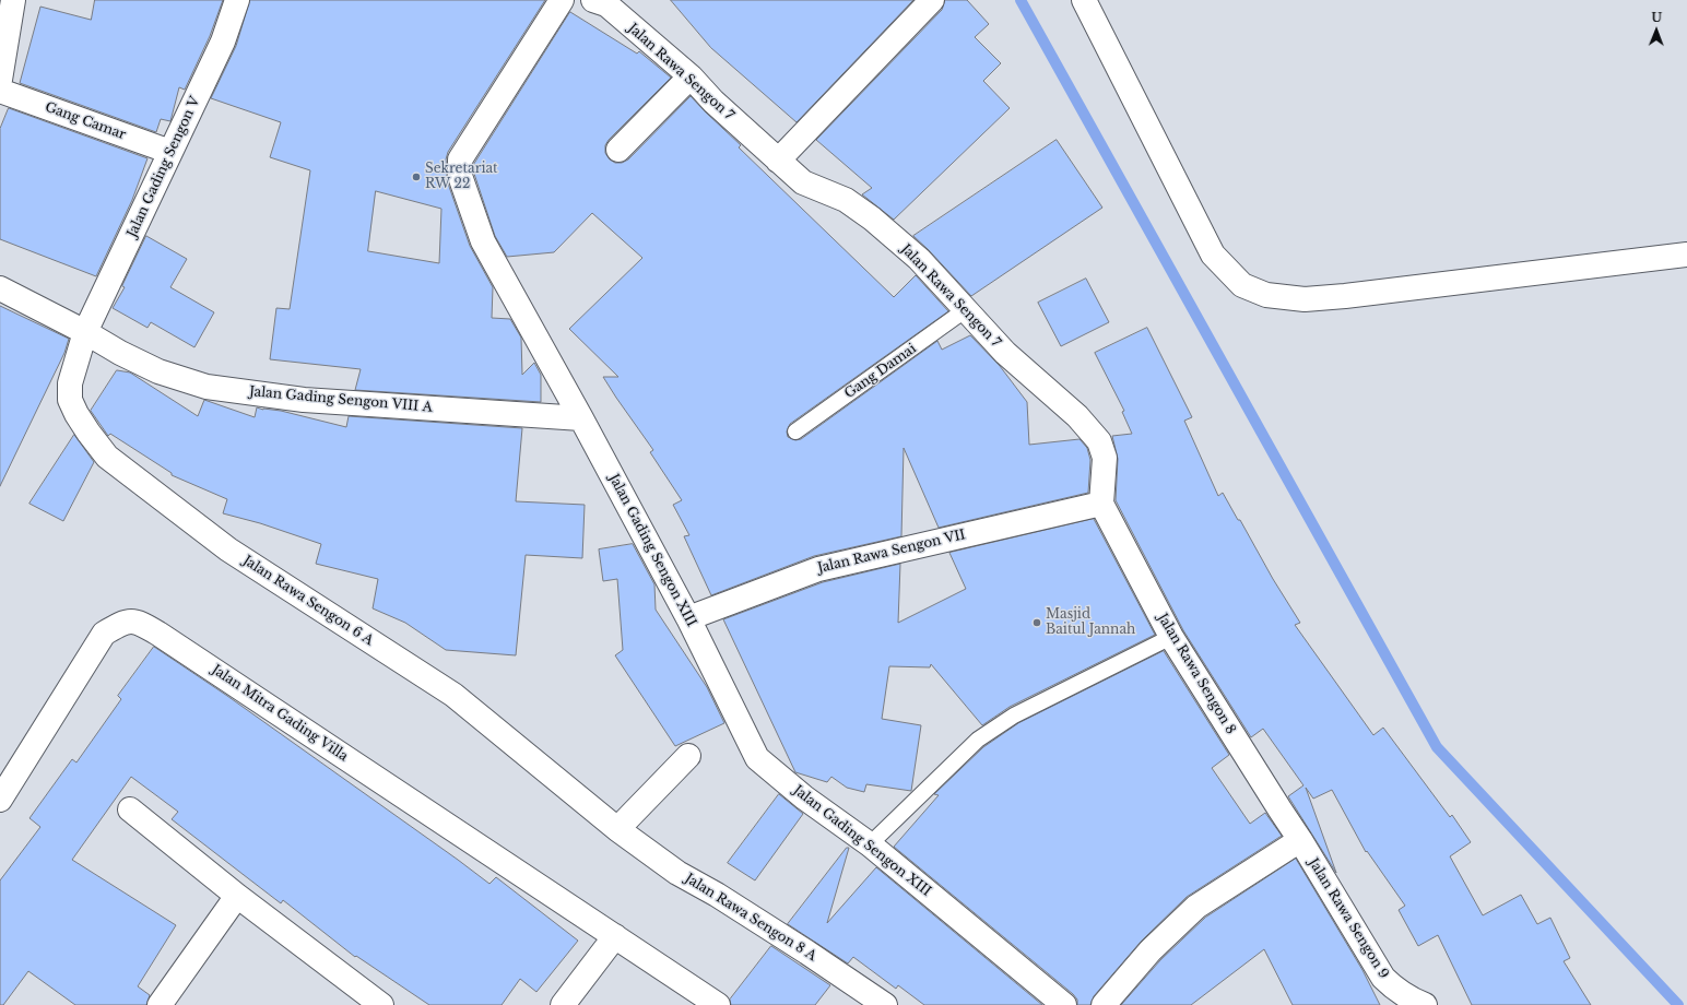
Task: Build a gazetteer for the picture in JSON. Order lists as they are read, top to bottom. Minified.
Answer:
{"streets":{"street":["Jalan Rawa Sengon 7","Gang Camar","Jalan Gading Sengon V","Jalan Gading Sengon VIII A","Jalan Gading Sengon XIII","Jalan Rawa Sengon VII","Jalan Rawa Sengon 6 A","Jalan Rawa Sengon 8","Jalan Mitra Gading Villa","Jalan Rawa Sengon 8 A","Jalan Rawa Sengon 9"],"lane":["Gang Damai"]},"crossings":[["Jalan Rawa Sengon 7","Gang Damai"],["Jalan Rawa Sengon 7","Jalan Rawa Sengon VII"],["Jalan Rawa Sengon 7","Jalan Rawa Sengon 8"],["Gang Camar","Jalan Gading Sengon V"],["Jalan Gading Sengon V","Jalan Gading Sengon VIII A"],["Jalan Gading Sengon V","Jalan Rawa Sengon 6 A"],["Jalan Gading Sengon VIII A","Jalan Gading Sengon XIII"],["Jalan Gading Sengon VIII A","Jalan Rawa Sengon 6 A"],["Jalan Gading Sengon XIII","Jalan Rawa Sengon VII"],["Jalan Rawa Sengon VII","Jalan Rawa Sengon 8"],["Jalan Rawa Sengon 6 A","Jalan Rawa Sengon 8 A"],["Jalan Rawa Sengon 8","Jalan Rawa Sengon 9"]],"places":["Sekretariat RW 22","Masjid Baitul Jannah"],"north":"top"}
